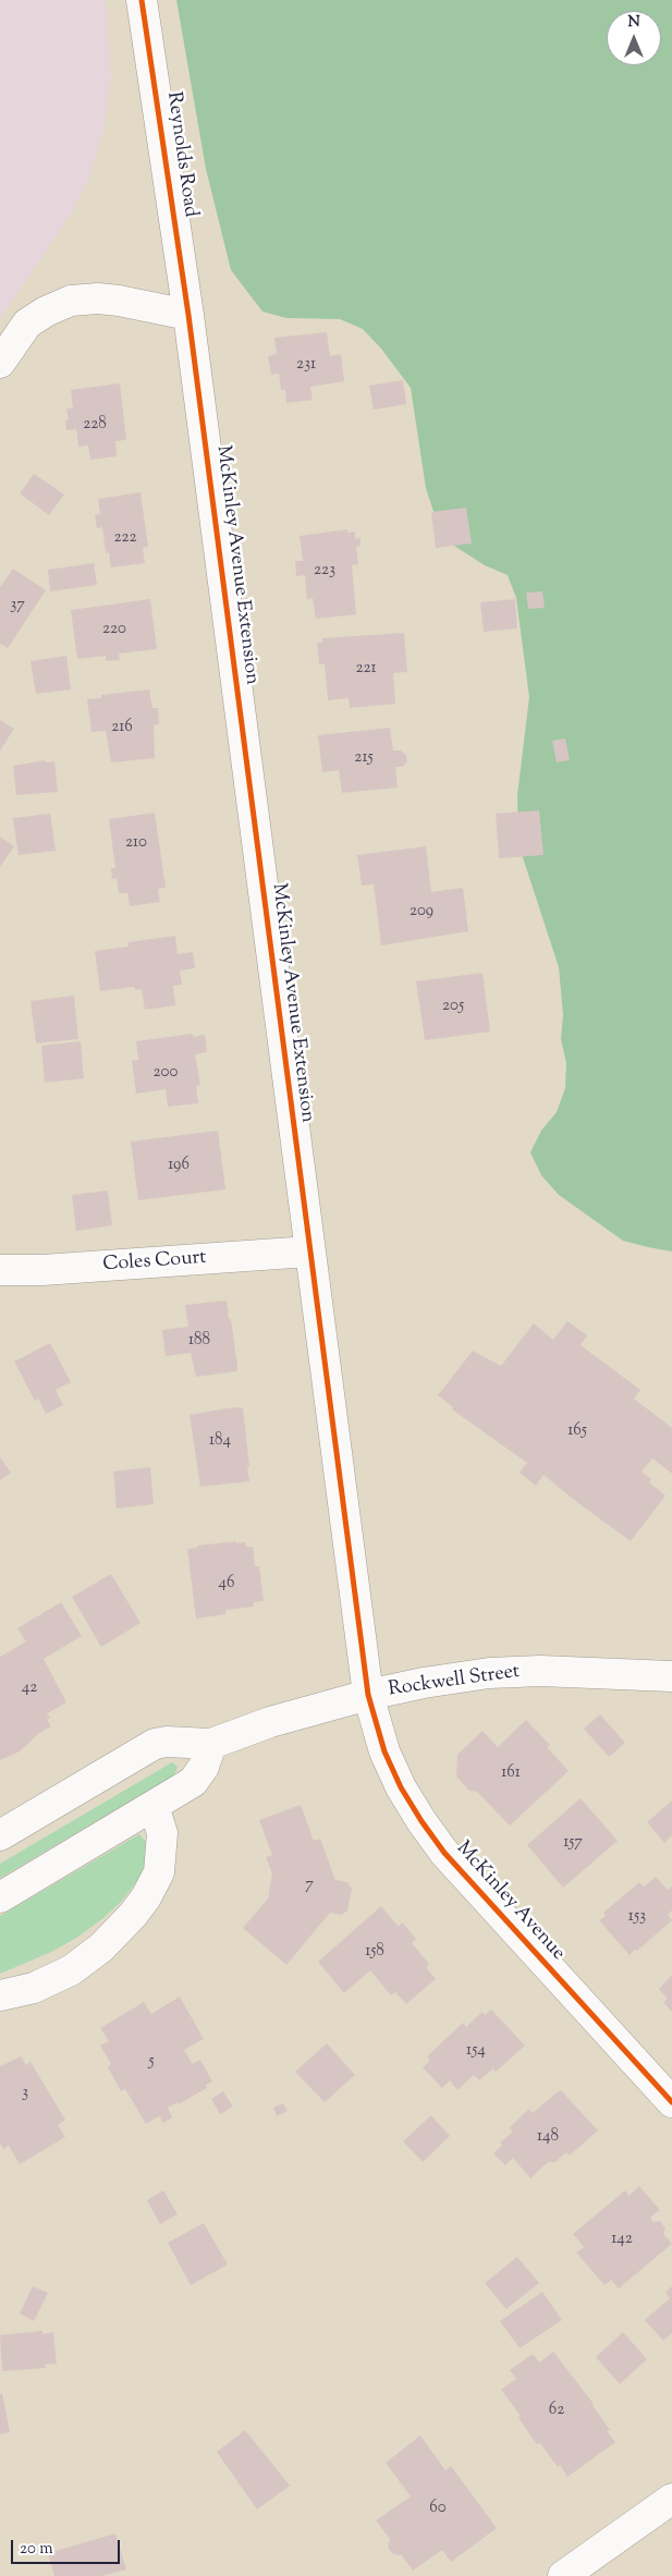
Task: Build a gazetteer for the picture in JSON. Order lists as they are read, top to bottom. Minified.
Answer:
{"streets":{"street":["Reynolds Road","McKinley Avenue Extension","Coles Court","Rockwell Street","McKinley Avenue"]},"crossings":[["Reynolds Road","McKinley Avenue Extension"],["McKinley Avenue Extension","Coles Court"],["McKinley Avenue Extension","Rockwell Street"],["McKinley Avenue Extension","McKinley Avenue"],["Rockwell Street","McKinley Avenue"]],"house_numbers":["231","228","222","223","37","220","221","216","215","210","209","205","200","196","188","165","184","46","42","161","157","7","153","158","154","5","3","148","142","62","60"],"scale_bar":"20 m","north":"top"}
